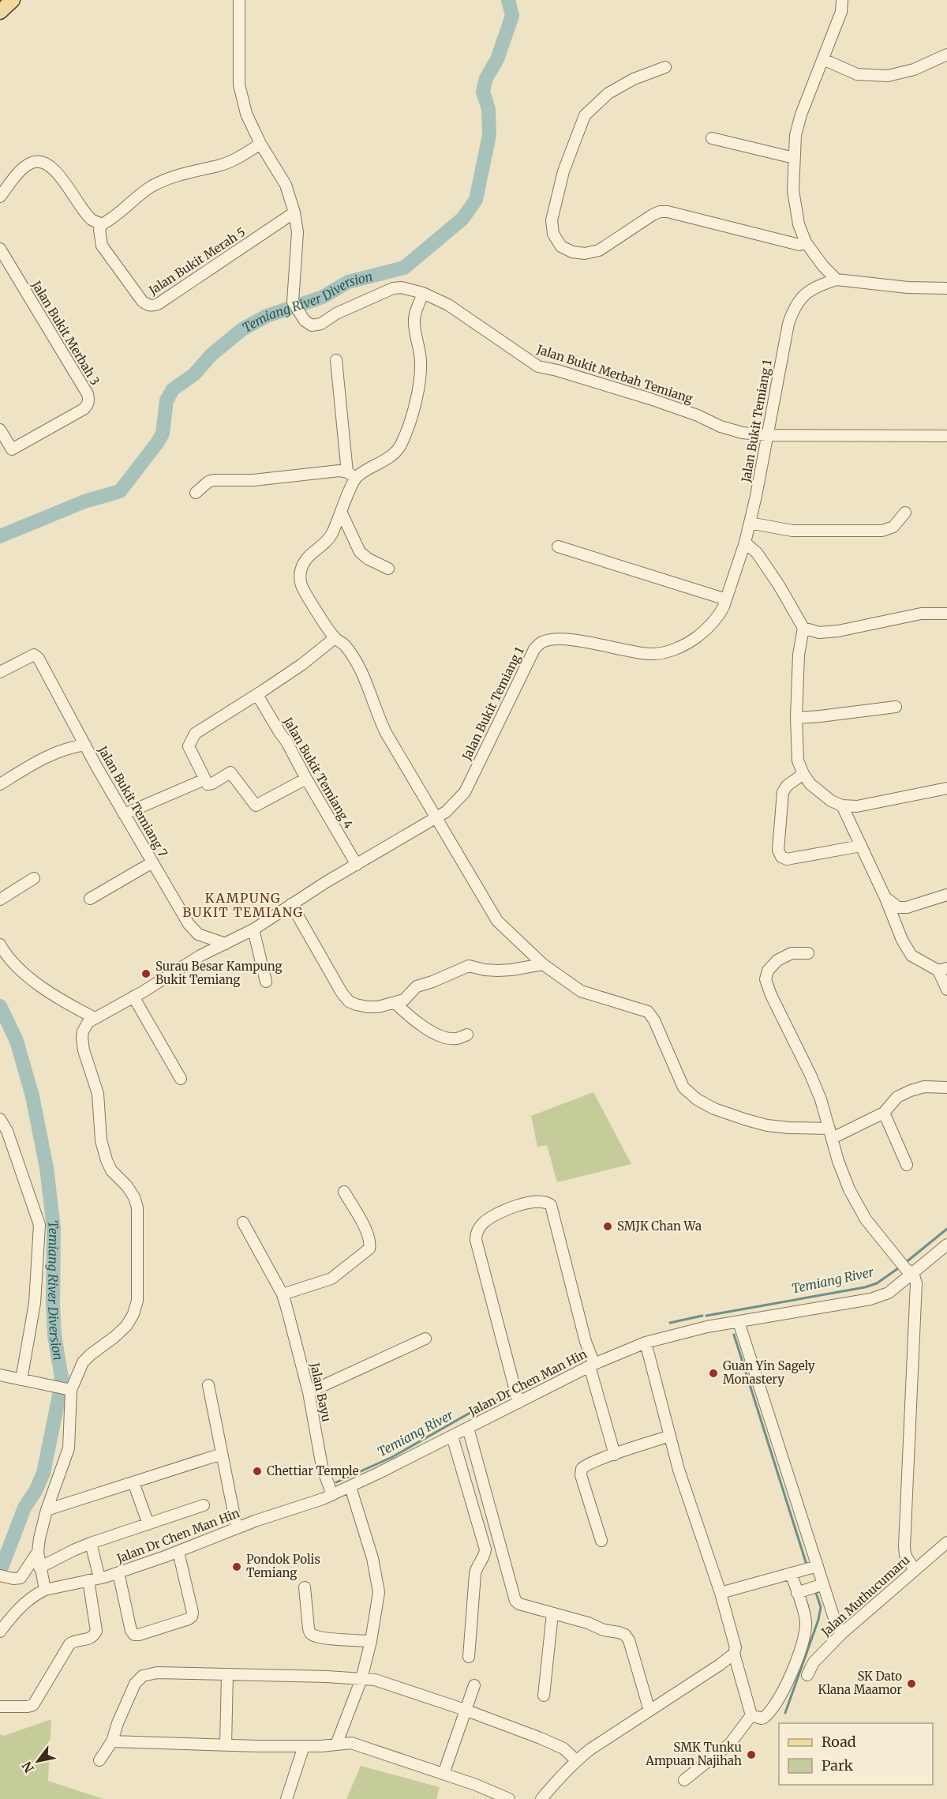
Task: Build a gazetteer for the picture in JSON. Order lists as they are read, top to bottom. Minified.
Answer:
{"streets":{"street":["Jalan Bukit Merah 5","Jalan Bukit Merbah 3","Jalan Bukit Merbah Temiang","Jalan Bukit Temiang 1","Jalan Bukit Temiang 4","Jalan Bukit Temiang 7","Jalan Dr Chen Man Hin","Jalan Bayu","Jalan Muthucumaru"]},"crossings":[["Jalan Bukit Merah 5","Jalan Bukit Merbah Temiang"],["Jalan Bukit Merbah Temiang","Jalan Bukit Temiang 1"],["Jalan Bukit Temiang 1","Jalan Bukit Temiang 4"],["Jalan Bukit Temiang 1","Jalan Bukit Temiang 7"],["Jalan Dr Chen Man Hin","Jalan Bayu"]],"districts":["KAMPUNG BUKIT TEMIANG"],"water":["Temiang River Diversion","Temiang River"],"places":["Surau Besar Kampung Bukit Temiang","SMJK Chan Wa","Guan Yin Sagely Monastery","Chettiar Temple","Pondok Polis Temiang","SK Dato Klana Maamor","SMK Tunku Ampuan Najihah"],"legend":["Road","Park"],"north":"bottom left"}
